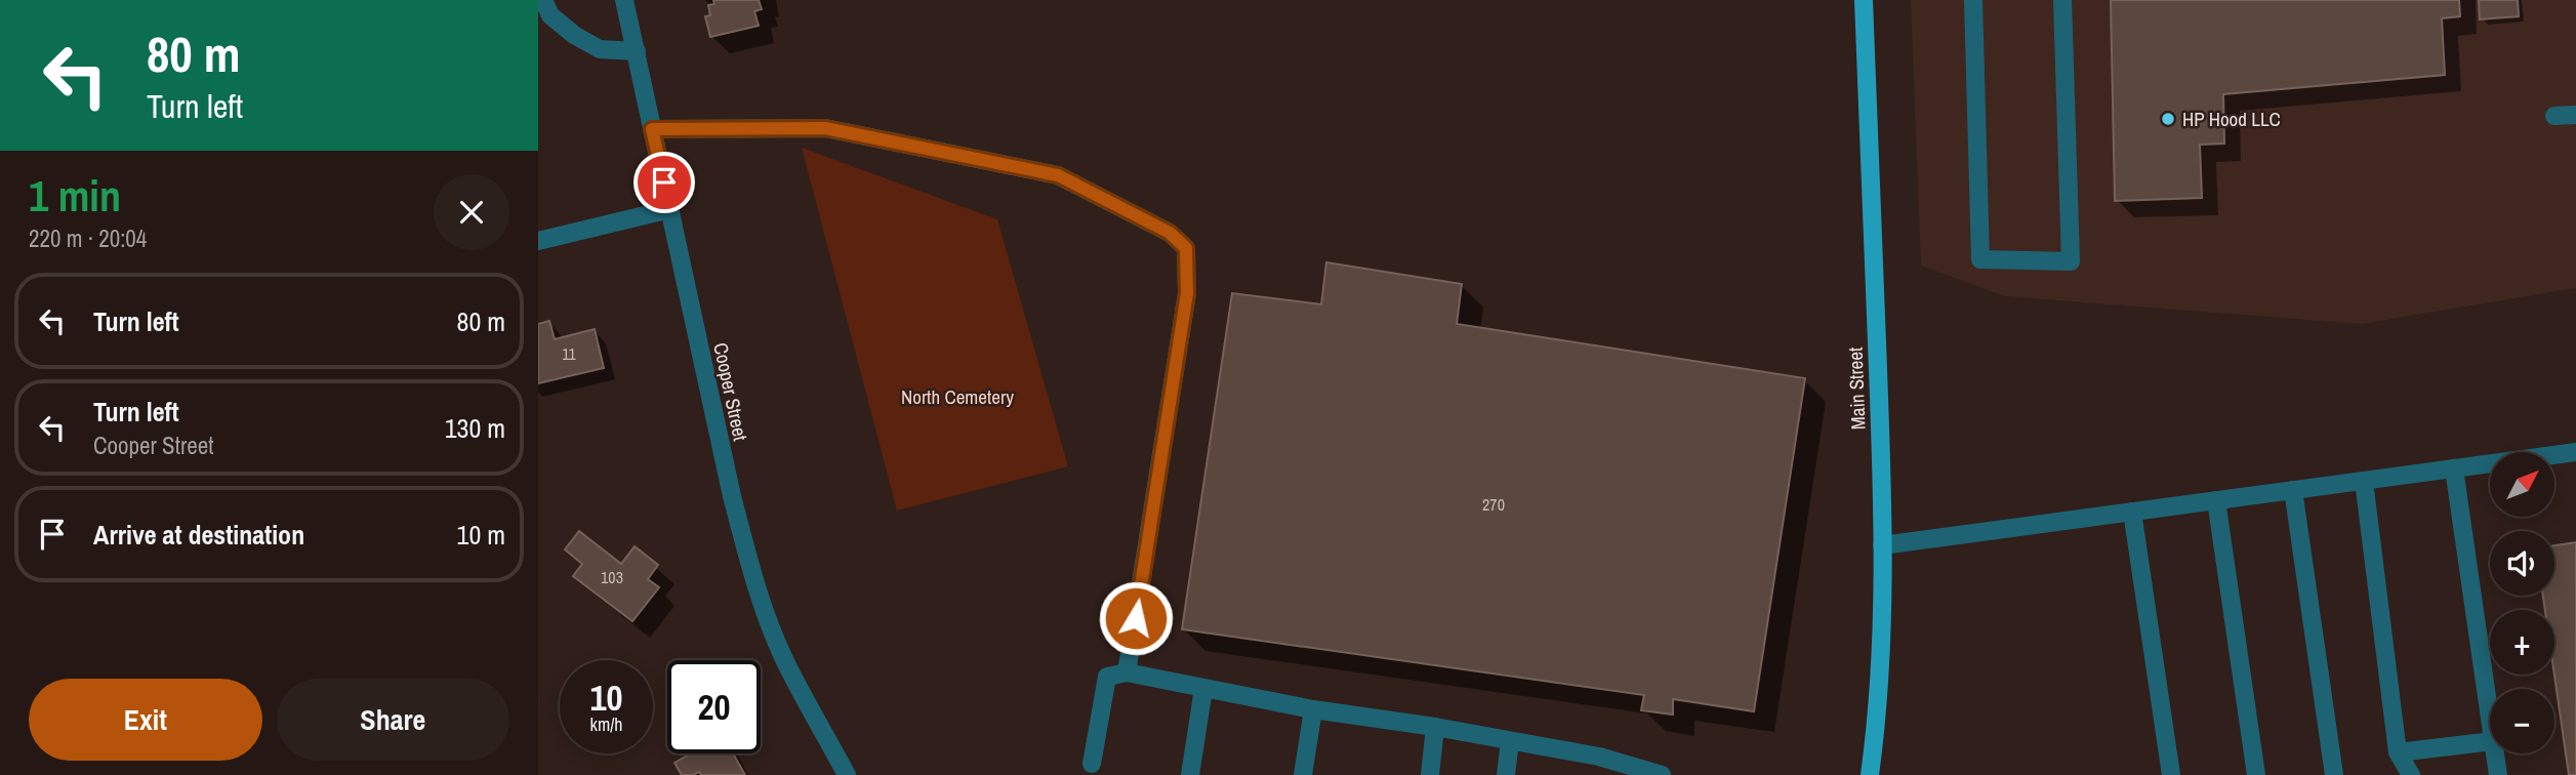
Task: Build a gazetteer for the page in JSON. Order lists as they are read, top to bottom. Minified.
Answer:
{"streets":{"main road":["Main Street"],"street":["Cooper Street"]},"parks":["North Cemetery"],"places":["HP Hood LLC"],"house_numbers":["11","270","103"],"north":"top right","page":{"turn":["80 m","Turn left"],"heading":["1 min","220 m · 20:04"],"list":[{"name":"Turn left","value":"80 m"},{"name":"Turn left","note":"Cooper Street","value":"130 m"},{"name":"Arrive at destination","value":"10 m"}],"map_buttons":["+","−"],"speed":"10 km/h","limit":"20","buttons":["Exit","Share"]}}
